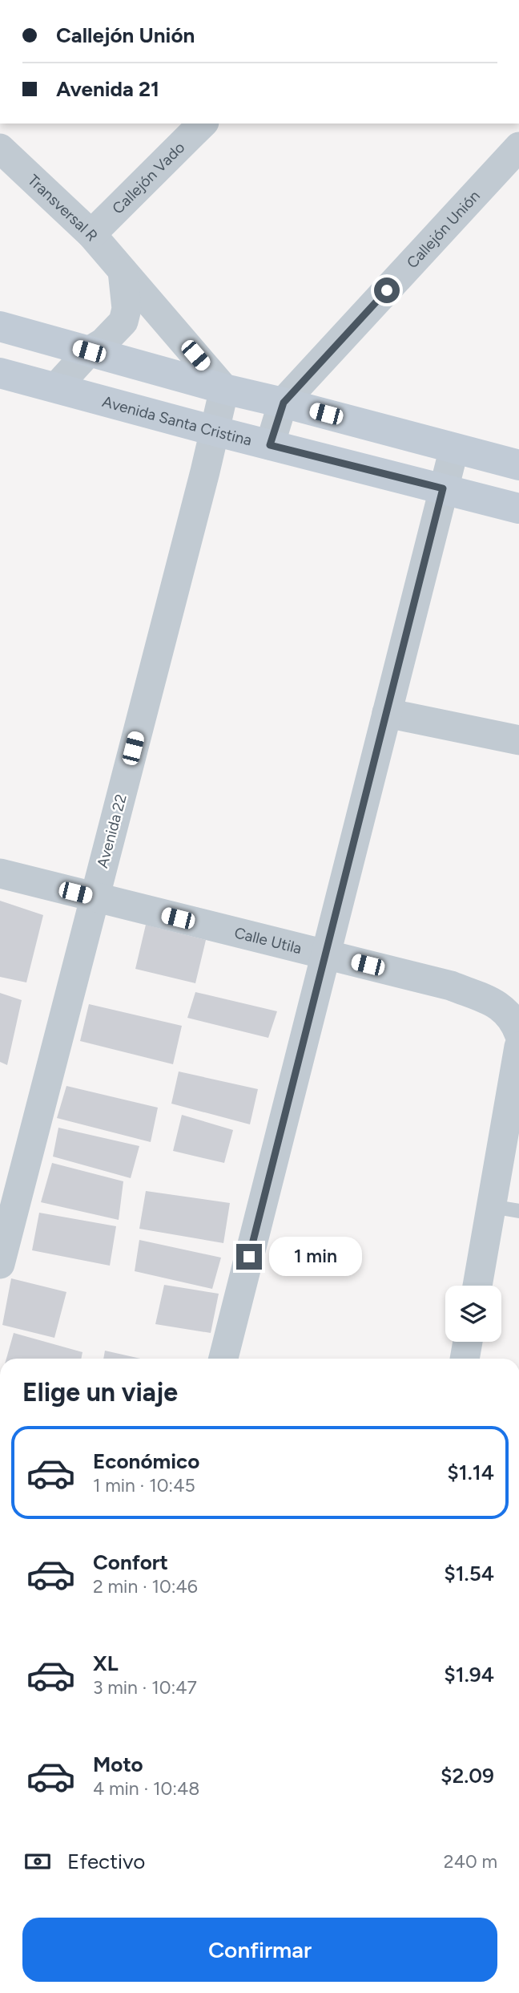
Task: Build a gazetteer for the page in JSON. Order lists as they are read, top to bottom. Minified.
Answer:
{"streets":{"street":["Callejón Vado","Transversal R","Callejón Unión","Avenida Santa Cristina","Avenida 22","Calle Utila"]},"crossings":[["Callejón Vado","Transversal R"],["Callejón Unión","Avenida Santa Cristina"],["Avenida Santa Cristina","Avenida 22"],["Avenida 22","Calle Utila"]],"page":{"banner":["Callejón Unión","Avenida 21"],"bubble":"1 min","heading":"Elige un viaje","list":[{"name":"Económico","note":"1 min · 10:45","value":"$1.14"},{"name":"Confort","note":"2 min · 10:46","value":"$1.54"},{"name":"XL","note":"3 min · 10:47","value":"$1.94"},{"name":"Moto","note":"4 min · 10:48","value":"$2.09"}],"pay":["Efectivo","240 m"],"buttons":"Confirmar"}}
